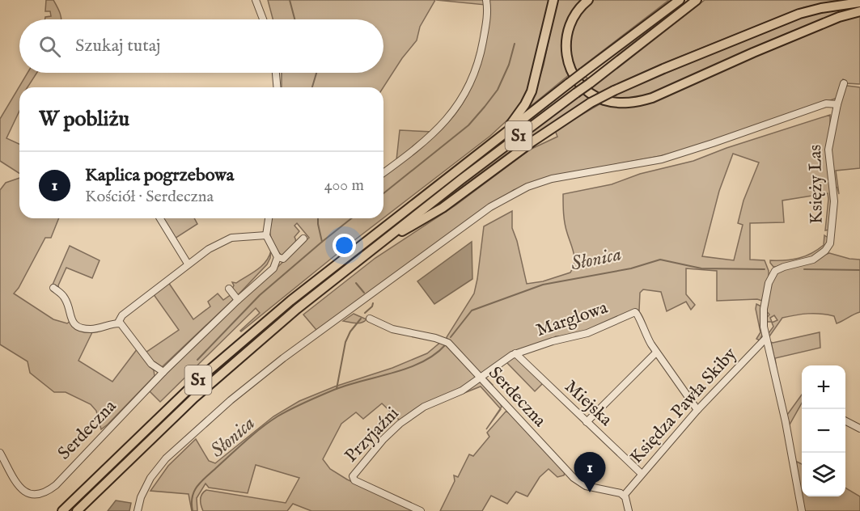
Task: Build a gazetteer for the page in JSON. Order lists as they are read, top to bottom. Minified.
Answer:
{"streets":{"highway":["S1"],"street":["Księży Las","Marglowa","Serdeczna","Miejska","Księdza Pawła Skiby","Przyjaźni"]},"crossings":[["Księży Las","Księdza Pawła Skiby"],["Marglowa","Miejska"],["Marglowa","Księdza Pawła Skiby"],["Serdeczna","Księdza Pawła Skiby"],["Serdeczna","Przyjaźni"],["Miejska","Księdza Pawła Skiby"]],"water":["Słonica"],"page":{"search":"Szukaj tutaj","heading":"W pobliżu","list":[{"mark":"1","name":"Kaplica pogrzebowa","note":"Kościół · Serdeczna","value":"400 m"}],"map_buttons":["+","−"],"pins":"1"}}
